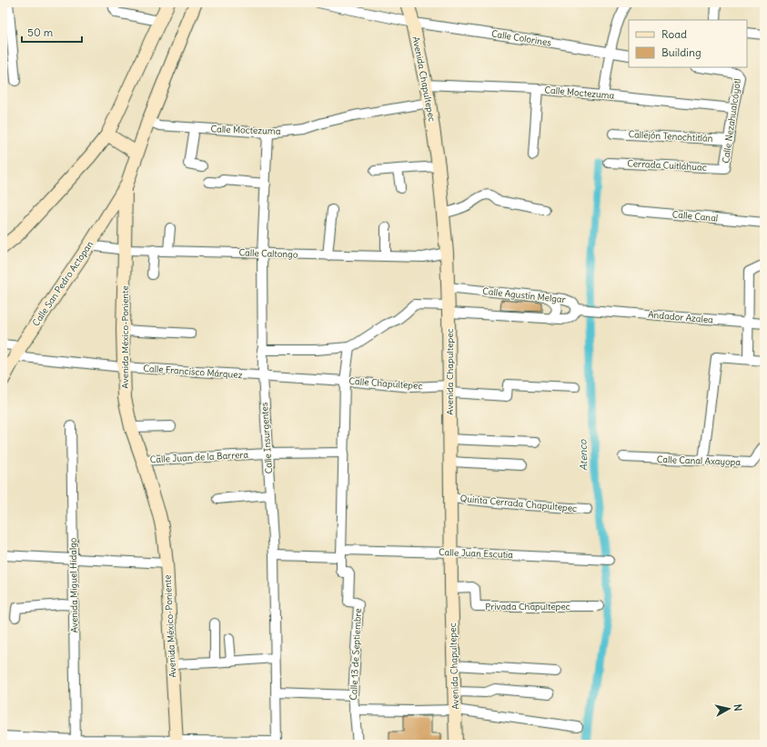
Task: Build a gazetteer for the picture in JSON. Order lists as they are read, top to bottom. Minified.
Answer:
{"streets":{"main road":["Avenida Chapultepec","Calle San Pedro Actopan","Avenida México-Poniente"],"street":["Calle Colorines","Calle Moctezuma","Calle Nezahualcóyotl","Callejón Tenochtitlán","Cerrada Cuitláhuac","Calle Canal","Calle Caltongo","Calle Agustín Melgar","Andador Azalea","Calle Francisco Márquez","Calle Chapultepec","Calle Insurgentes","Calle Juan de la Barrera","Calle Canal Axayopa","Quinta Cerrada Chapultepec","Calle Juan Escutia","Avenida Miguel Hidalgo","Privada Chapultepec","Calle 13 de Septiembre"]},"crossings":[["Calle Colorines","Avenida Chapultepec"],["Avenida Chapultepec","Calle Moctezuma"],["Avenida Chapultepec","Calle Caltongo"],["Avenida Chapultepec","Calle Agustín Melgar"],["Avenida Chapultepec","Calle Chapultepec"],["Avenida Chapultepec","Quinta Cerrada Chapultepec"],["Avenida Chapultepec","Calle Juan Escutia"],["Avenida Chapultepec","Privada Chapultepec"],["Calle Moctezuma","Calle Nezahualcóyotl"],["Calle Moctezuma","Avenida México-Poniente"],["Calle Moctezuma","Calle Insurgentes"],["Calle Nezahualcóyotl","Callejón Tenochtitlán"],["Calle Nezahualcóyotl","Cerrada Cuitláhuac"],["Calle Caltongo","Calle San Pedro Actopan"],["Calle Caltongo","Avenida México-Poniente"],["Calle Caltongo","Calle Insurgentes"],["Calle San Pedro Actopan","Avenida México-Poniente"],["Calle San Pedro Actopan","Calle Francisco Márquez"],["Calle Agustín Melgar","Andador Azalea"],["Avenida México-Poniente","Calle Francisco Márquez"],["Avenida México-Poniente","Calle Juan de la Barrera"],["Calle Francisco Márquez","Calle Insurgentes"],["Calle Chapultepec","Calle 13 de Septiembre"],["Calle Insurgentes","Calle Juan de la Barrera"],["Calle Juan de la Barrera","Calle 13 de Septiembre"],["Calle Juan Escutia","Calle 13 de Septiembre"]],"water":["Atenco"],"legend":["Road","Building"],"scale_bar":"50 m","north":"right"}
